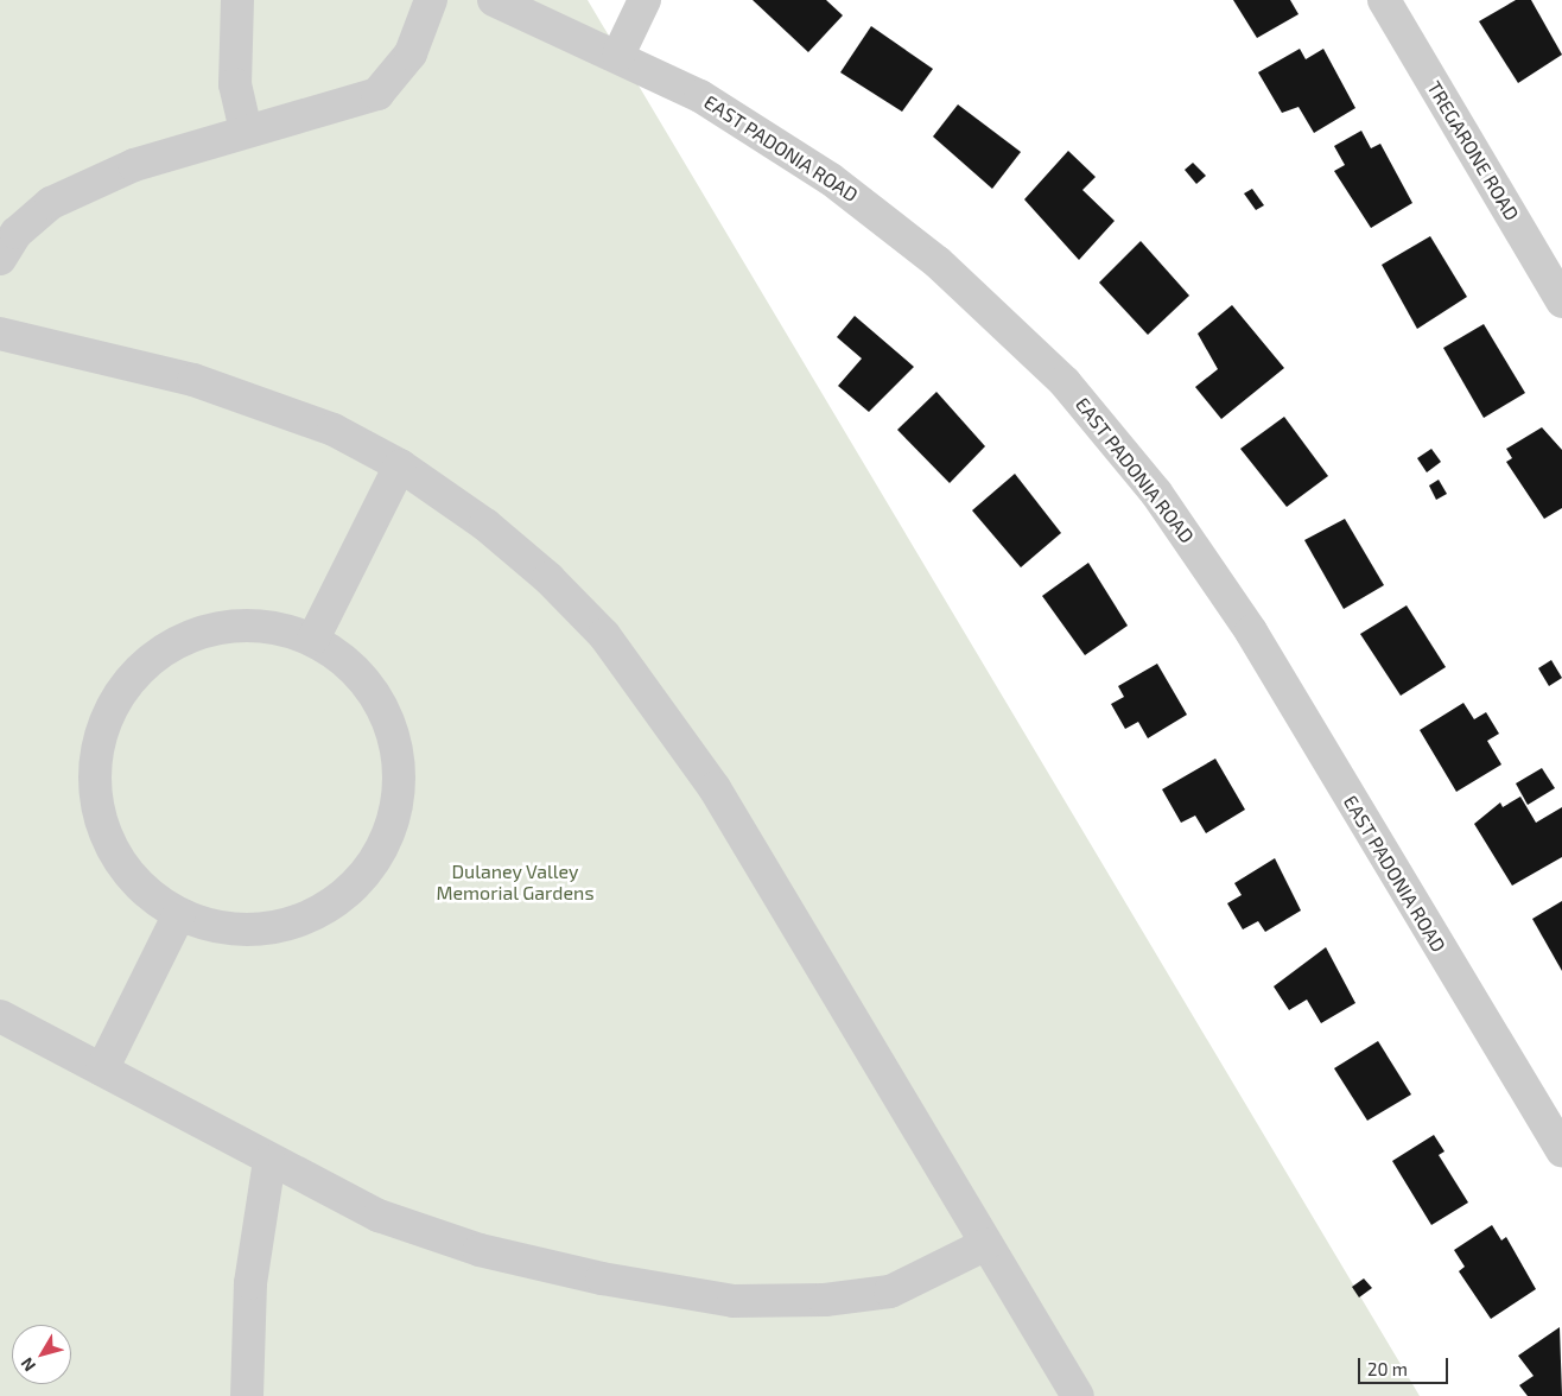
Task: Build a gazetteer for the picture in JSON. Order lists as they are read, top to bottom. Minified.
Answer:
{"streets":{"street":["EAST PADONIA ROAD","TREGARONE ROAD"]},"parks":["Dulaney Valley Memorial Gardens"],"scale_bar":"20 m","north":"bottom left"}
